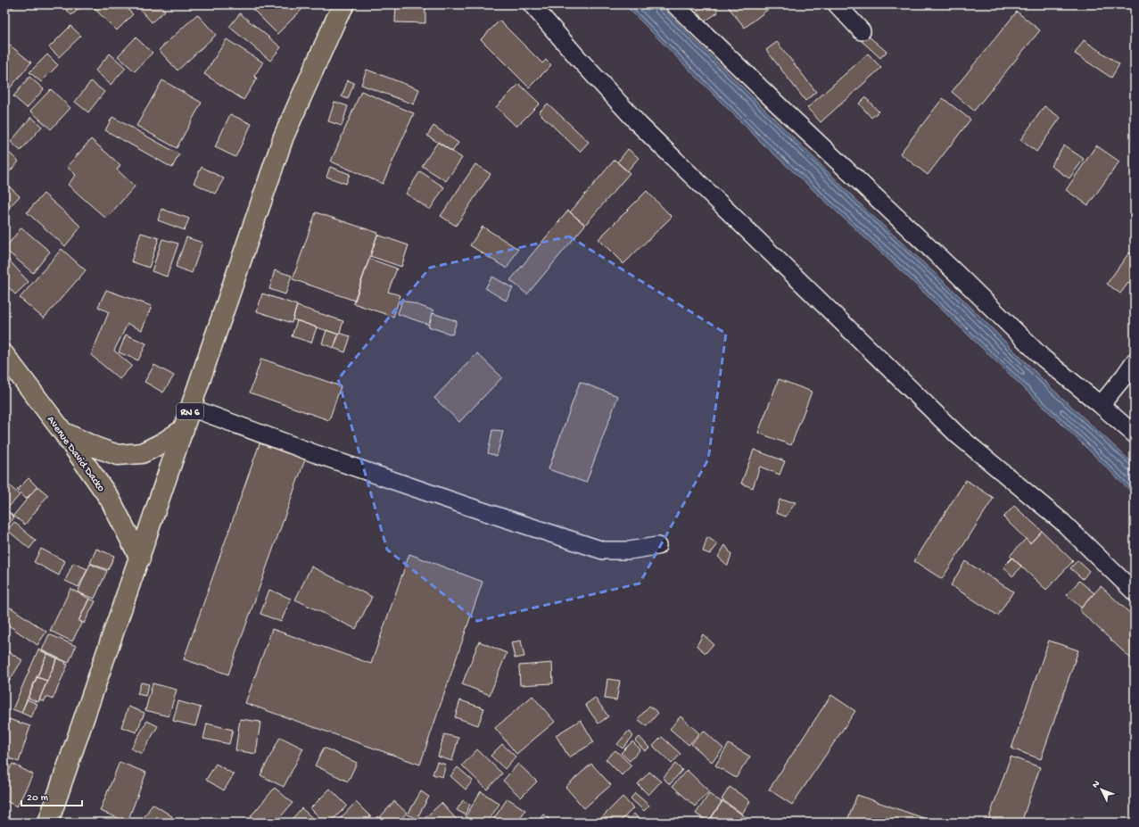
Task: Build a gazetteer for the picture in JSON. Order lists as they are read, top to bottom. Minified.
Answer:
{"streets":{"main road":["RN 6","Avenue David Dacko"]},"crossings":[["RN 6","Avenue David Dacko"]],"scale_bar":"20 m","north":"top left"}
